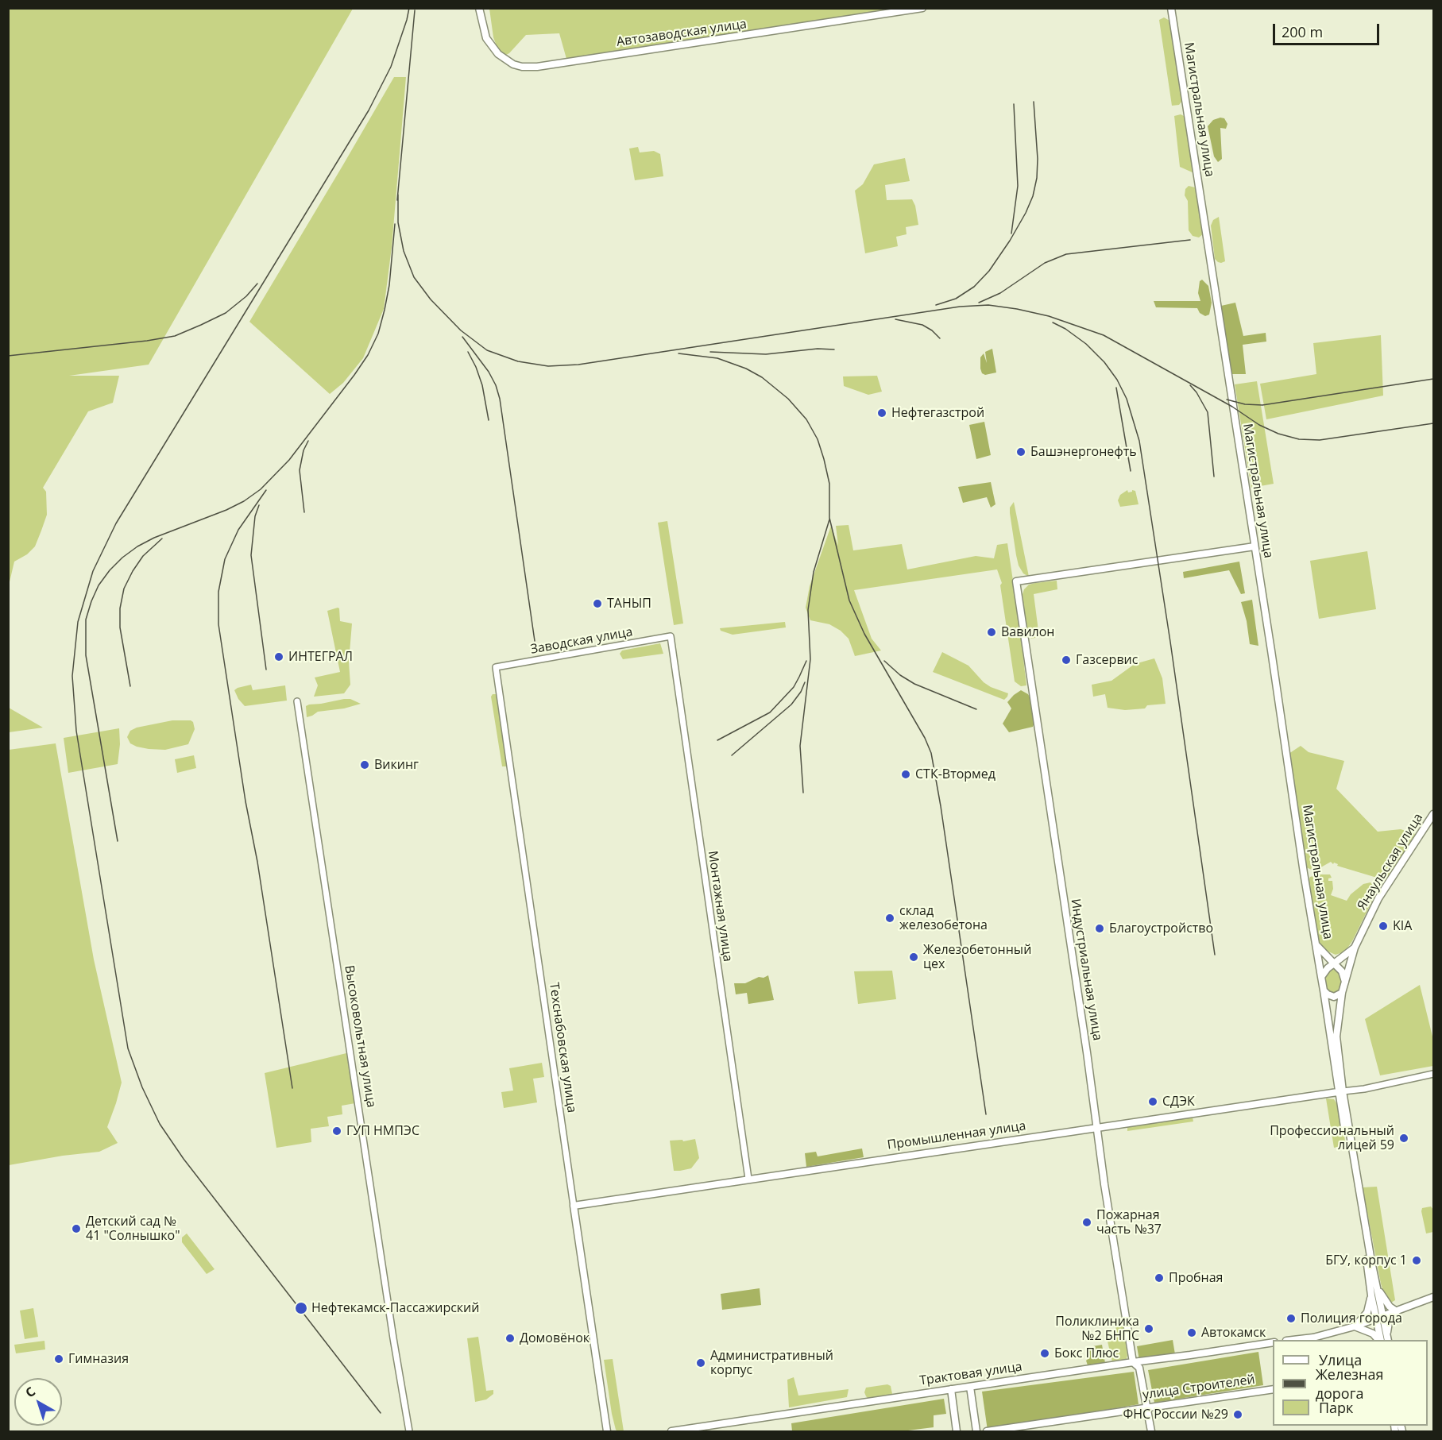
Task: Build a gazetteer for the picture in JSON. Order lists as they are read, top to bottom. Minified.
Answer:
{"streets":{"main road":["Автозаводская улица","Магистральная улица","Янаульская улица","Индустриальная улица","Техснабовская улица","Промышленная улица","Трактовая улица","улица Строителей"],"street":["Заводская улица","Монтажная улица","Высоковольтная улица"]},"crossings":[["Магистральная улица","Янаульская улица"],["Магистральная улица","Индустриальная улица"],["Магистральная улица","Промышленная улица"],["Заводская улица","Монтажная улица"],["Заводская улица","Техснабовская улица"],["Монтажная улица","Промышленная улица"],["Индустриальная улица","Промышленная улица"],["Индустриальная улица","Трактовая улица"],["Индустриальная улица","улица Строителей"],["Техснабовская улица","Промышленная улица"]],"places":["Нефтегазстрой","Башэнергонефть","ТАНЫП","Вавилон","ИНТЕГРАЛ","Газсервис","Викинг","СТК-Втормед","склад железобетона","KIA","Благоустройство","Железобетонный цех","СДЭК","ГУП НМПЭС","Профессиональный лицей 59","Пожарная часть №37","Детский сад № 41 \"Солнышко\"","БГУ, корпус 1","Пробная","Нефтекамск-Пассажирский","Полиция города","Поликлиника №2 БНПС","Автокамск","Домовёнок","Бокс Плюс","Гимназия","Административный корпус","ФНС России №29"],"legend":["Улица","Железная дорога","Парк"],"scale_bar":"200 m","north":"top left"}
